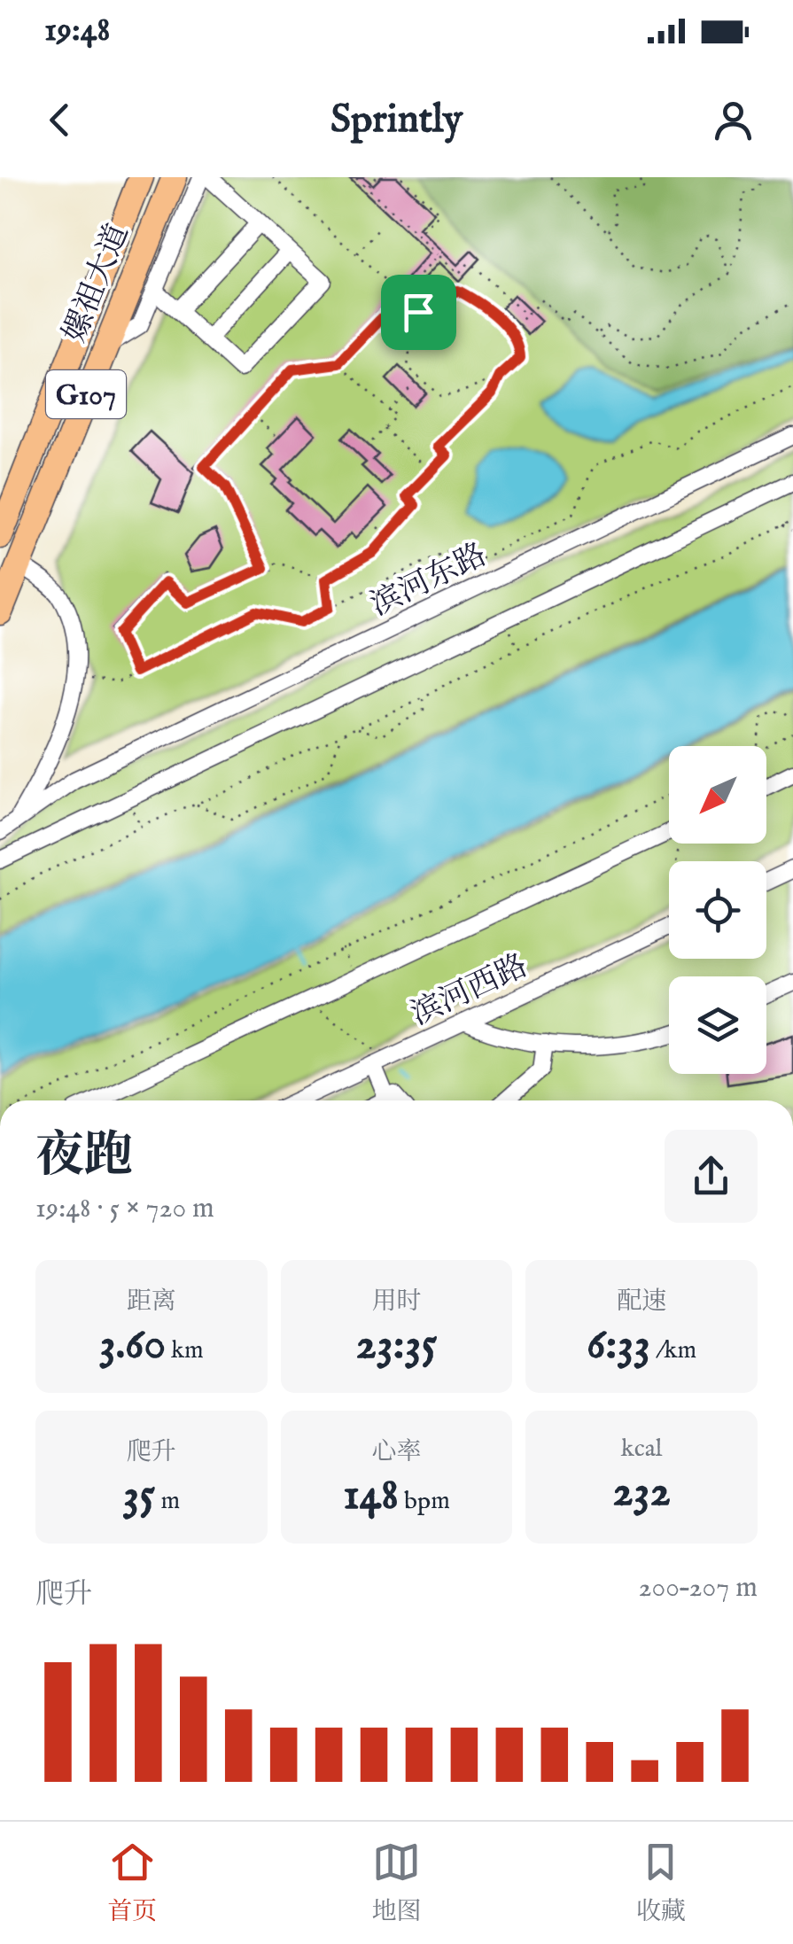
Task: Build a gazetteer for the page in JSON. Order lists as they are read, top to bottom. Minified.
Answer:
{"streets":{"highway":["嫘祖大道","G107"],"street":["滨河东路","滨河西路"]},"north":"bottom left","page":{"status":"19:48","header":"Sprintly","heading":["夜跑","19:48 · 5 × 720 m"],"stats":[["距离","3.60 km"],["用时","23:35"],["配速","6:33 /km"],["爬升","35 m"],["心率","148 bpm"],["kcal","232"]],"chart":["爬升","200–207 m"],"tabs":["首页","地图","收藏"]}}
